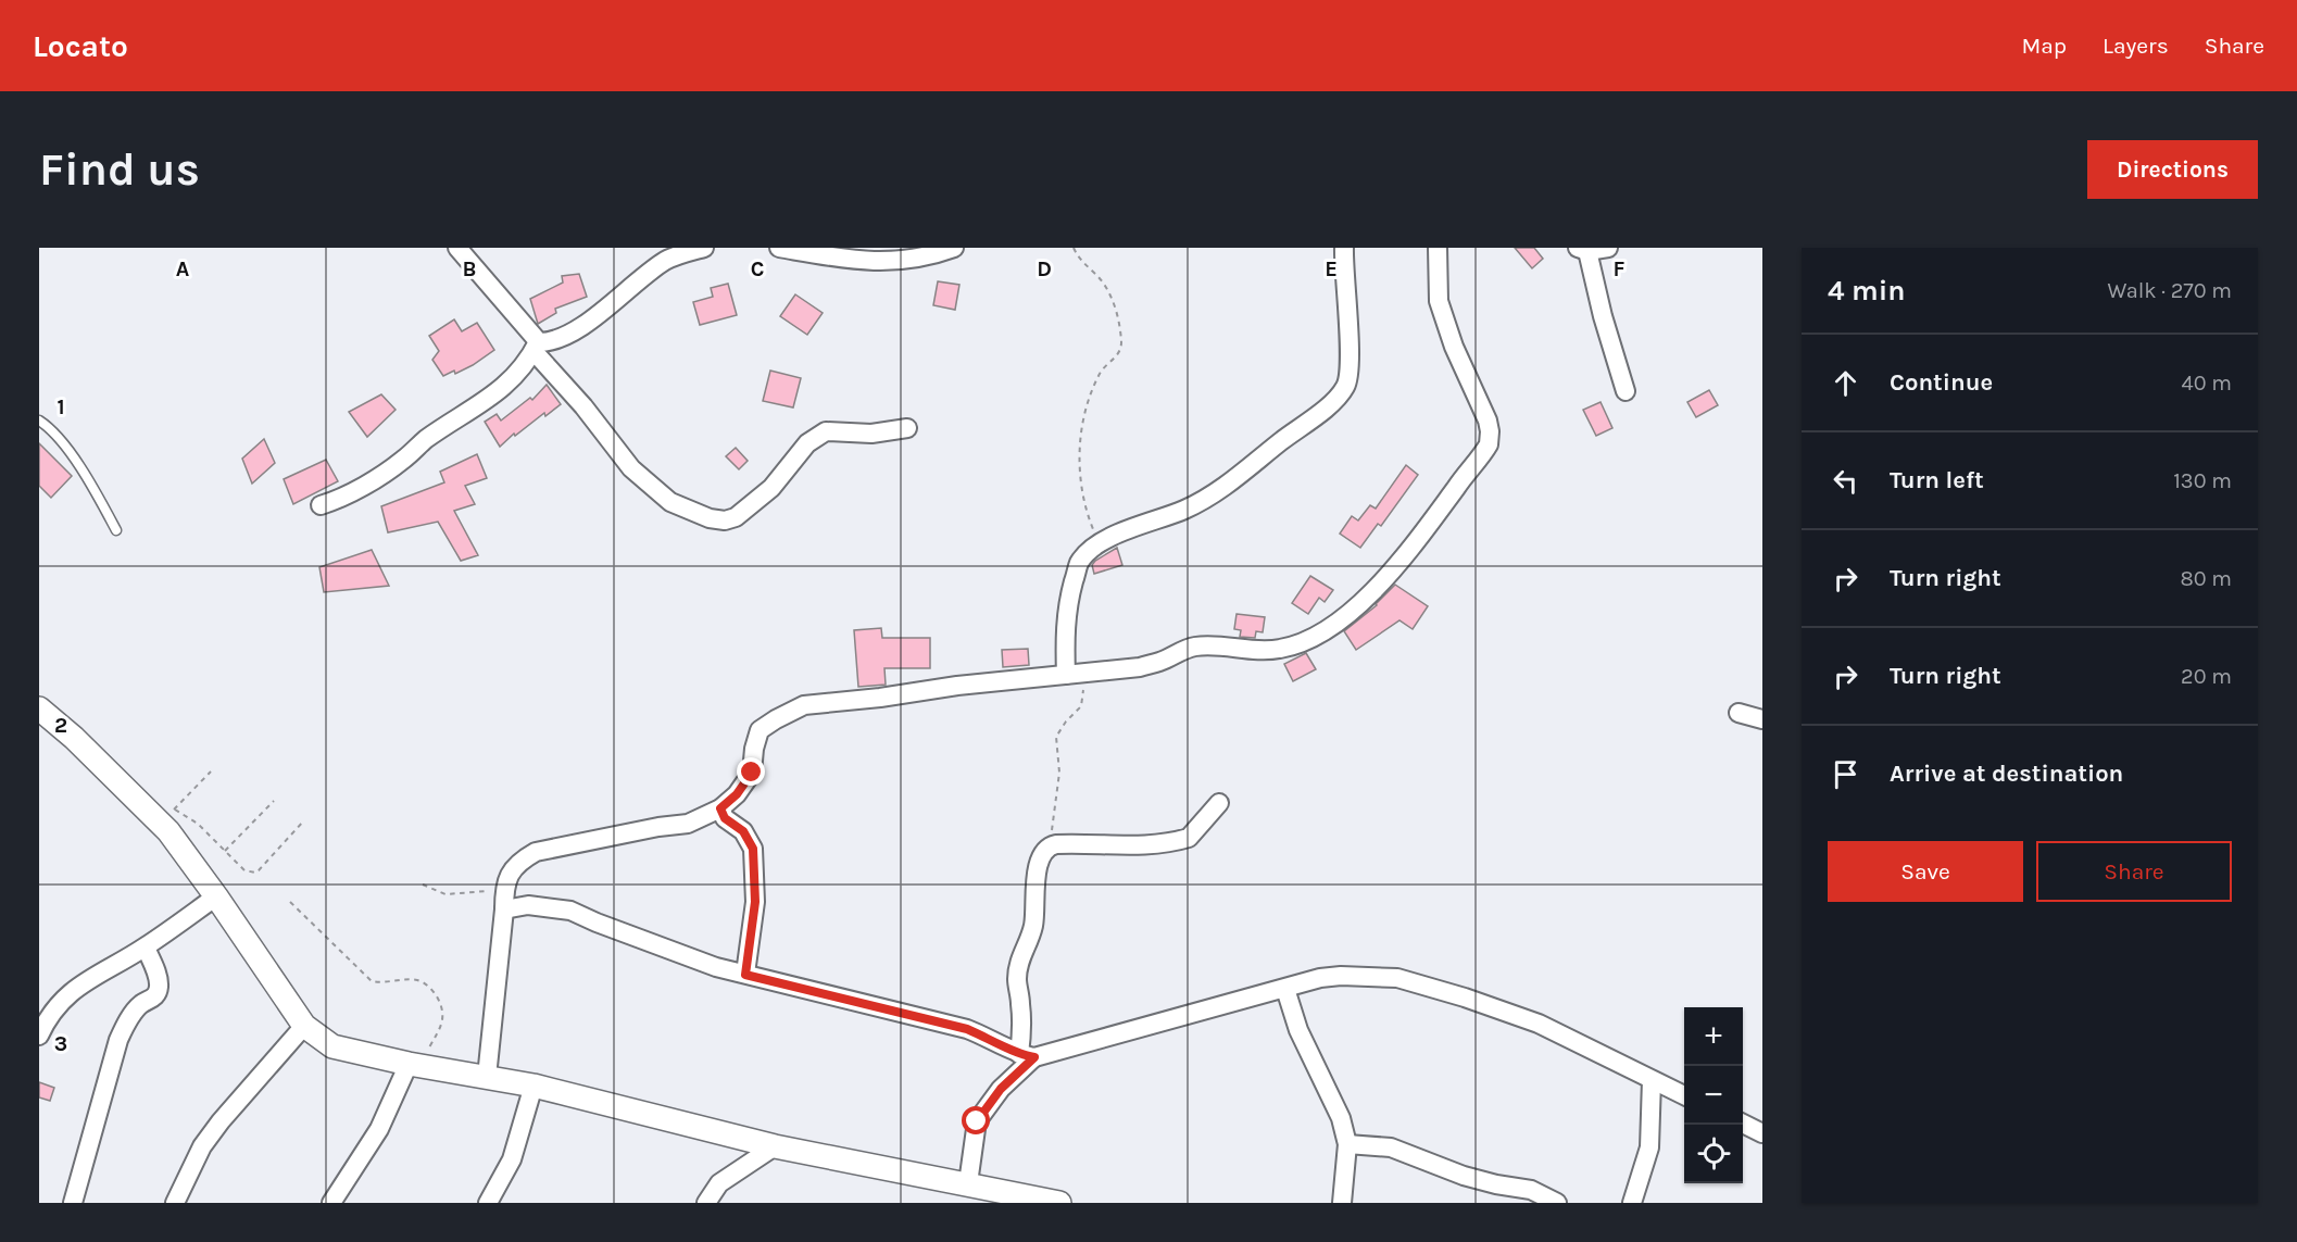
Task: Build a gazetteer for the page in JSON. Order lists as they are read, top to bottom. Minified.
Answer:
{"page":{"header":"Locato","nav":["Map","Layers","Share"],"buttons":["Directions",["Save","Share"]],"title":"Find us","heading":["4 min","Walk · 270 m"],"list":[["Continue","40 m"],["Turn left","130 m"],["Turn right","80 m"],["Turn right","20 m"],"Arrive at destination"],"map_buttons":["+","−"]},"grid":{"columns":["A","B","C","D","E","F"],"rows":["1","2","3"]}}
